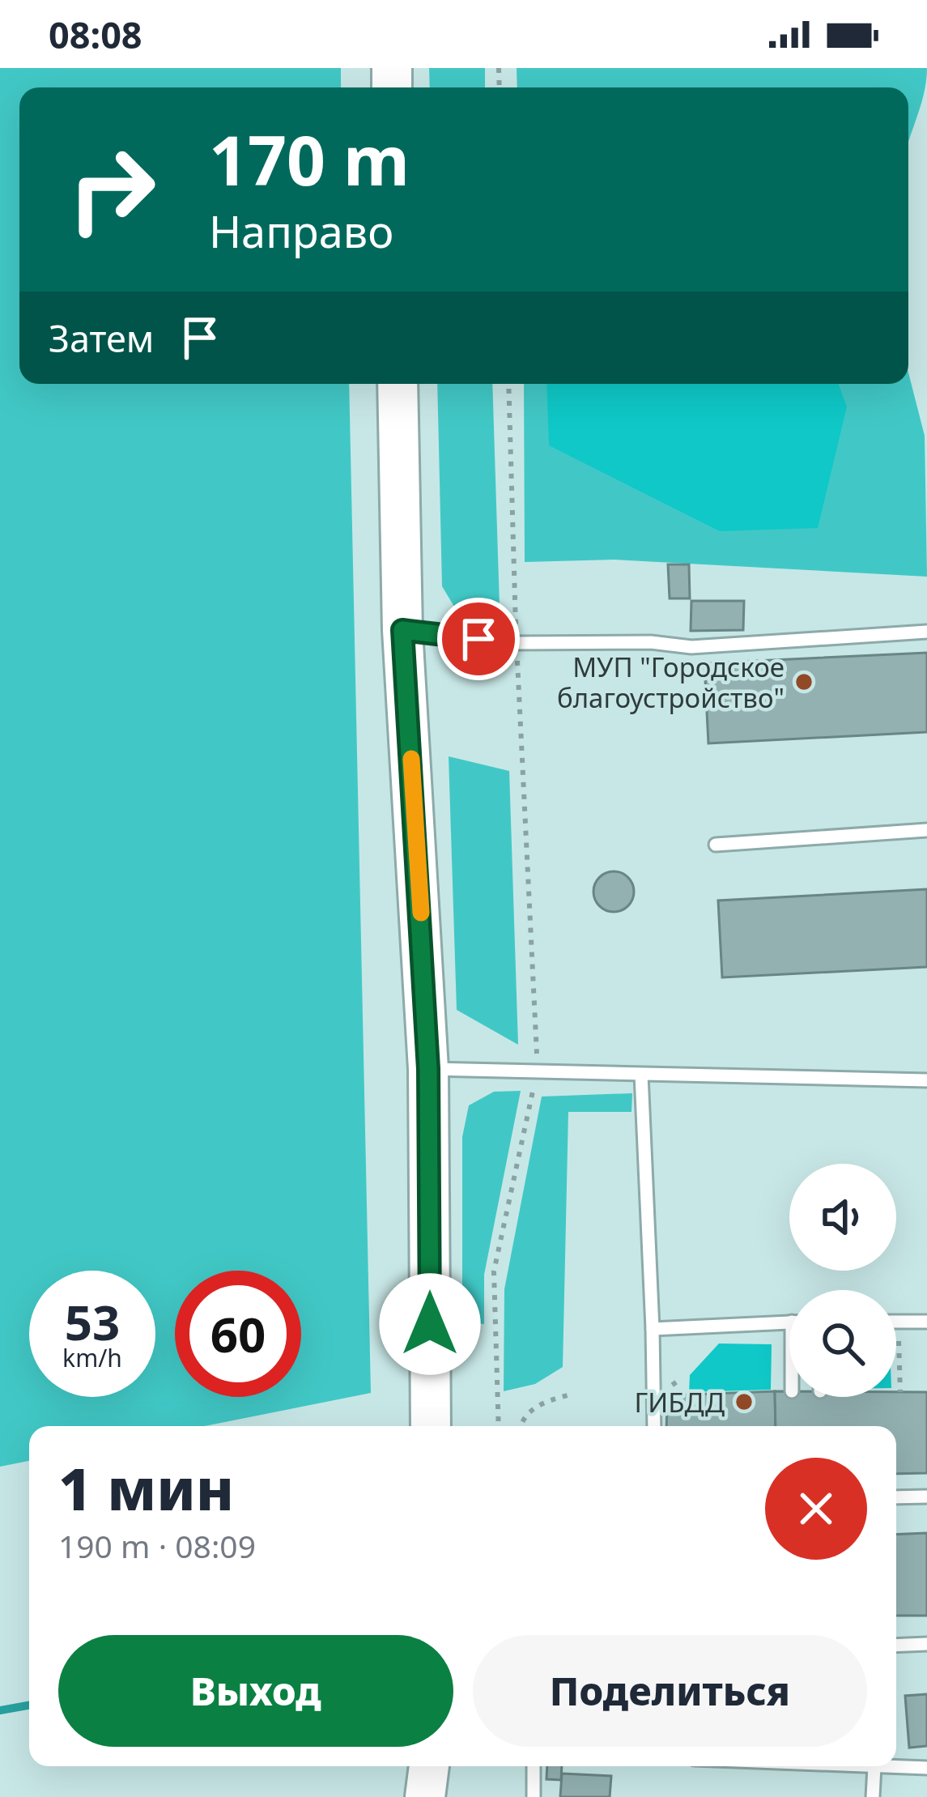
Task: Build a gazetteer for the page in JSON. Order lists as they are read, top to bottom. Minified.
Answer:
{"places":["МУП \"Городское благоустройство\"","ГИБДД"],"page":{"status":"08:08","turn":["170 m","Направо"],"then":"Затем","speed":"53 km/h","limit":"60","heading":["1 мин","190 m · 08:09"],"buttons":["Выход","Поделиться"]}}
